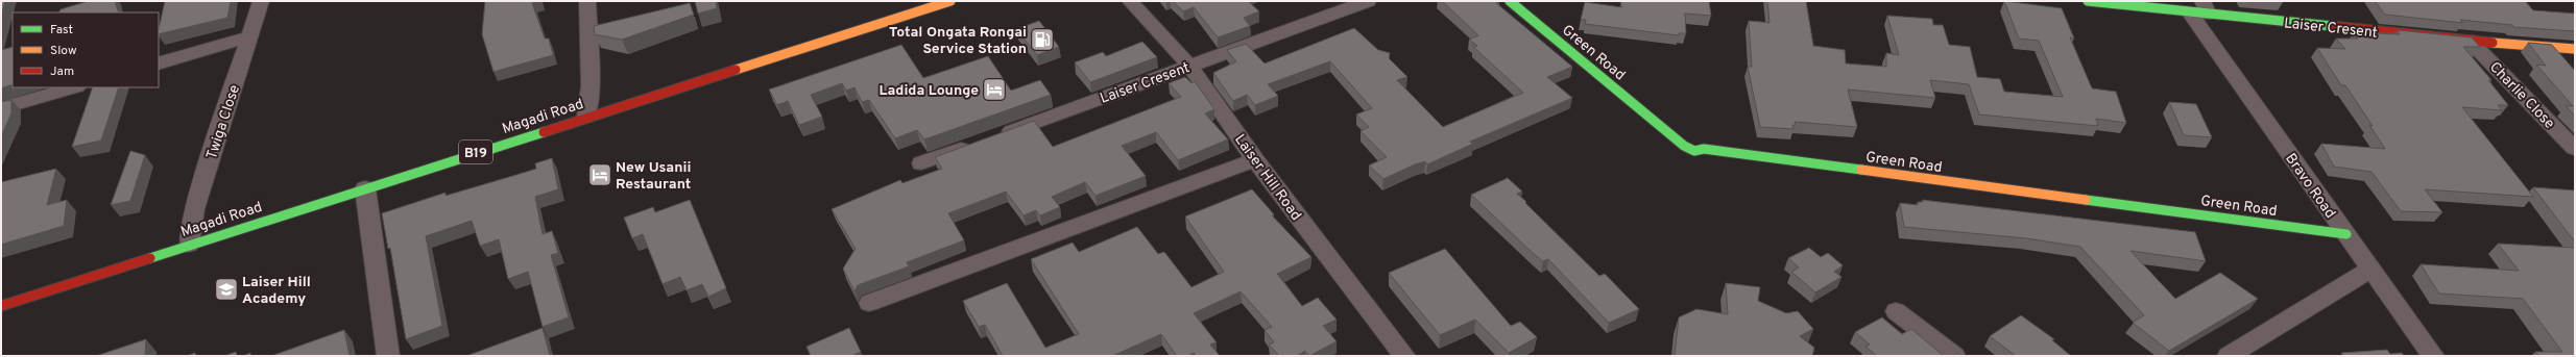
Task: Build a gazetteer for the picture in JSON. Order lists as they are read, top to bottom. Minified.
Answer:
{"streets":{"main road":["Laiser Cresent","Green Road","Magadi Road","B19"],"street":["Charlie Close","Twiga Close","Laiser Hill Road","Bravo Road"]},"crossings":[["Laiser Cresent","Charlie Close"],["Laiser Cresent","Laiser Hill Road"],["Laiser Cresent","Bravo Road"],["Green Road","Bravo Road"],["Magadi Road","Twiga Close"]],"places":{"fuel station":["Total Ongata Rongai Service Station"],"hotel":["Ladida Lounge","New Usanii Restaurant"],"school or university":["Laiser Hill Academy"]},"legend":["Fast","Slow","Jam"]}
